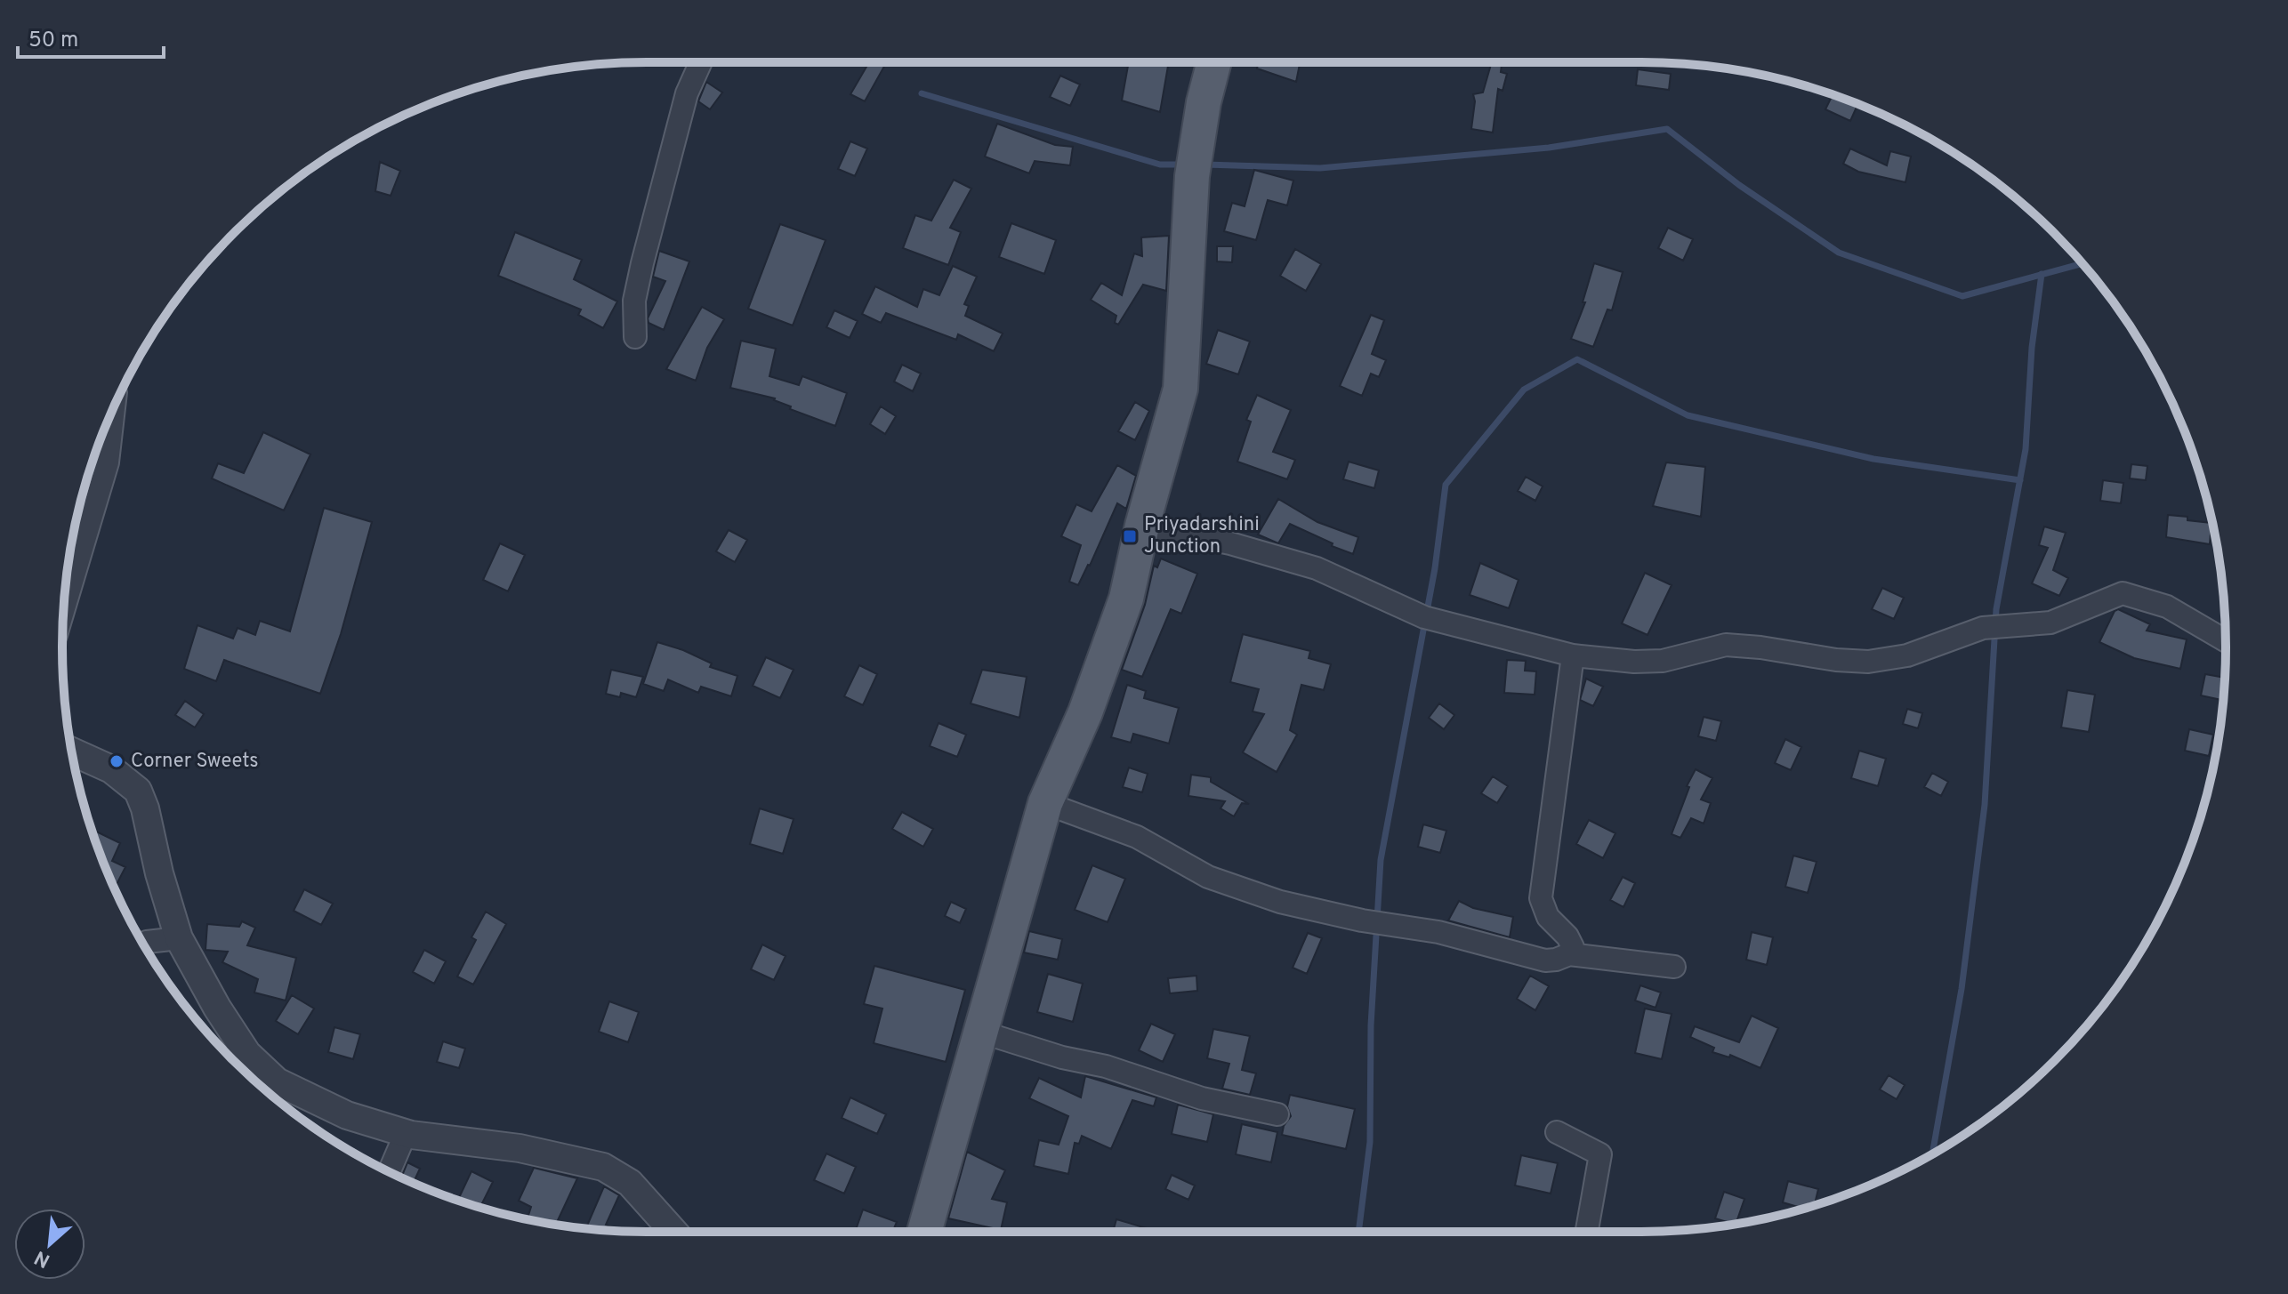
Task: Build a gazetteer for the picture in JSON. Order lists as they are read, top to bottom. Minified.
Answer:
{"places":{"transit":["Priyadarshini Junction"],"other":["Corner Sweets"]},"scale_bar":"50 m","north":"bottom left"}
